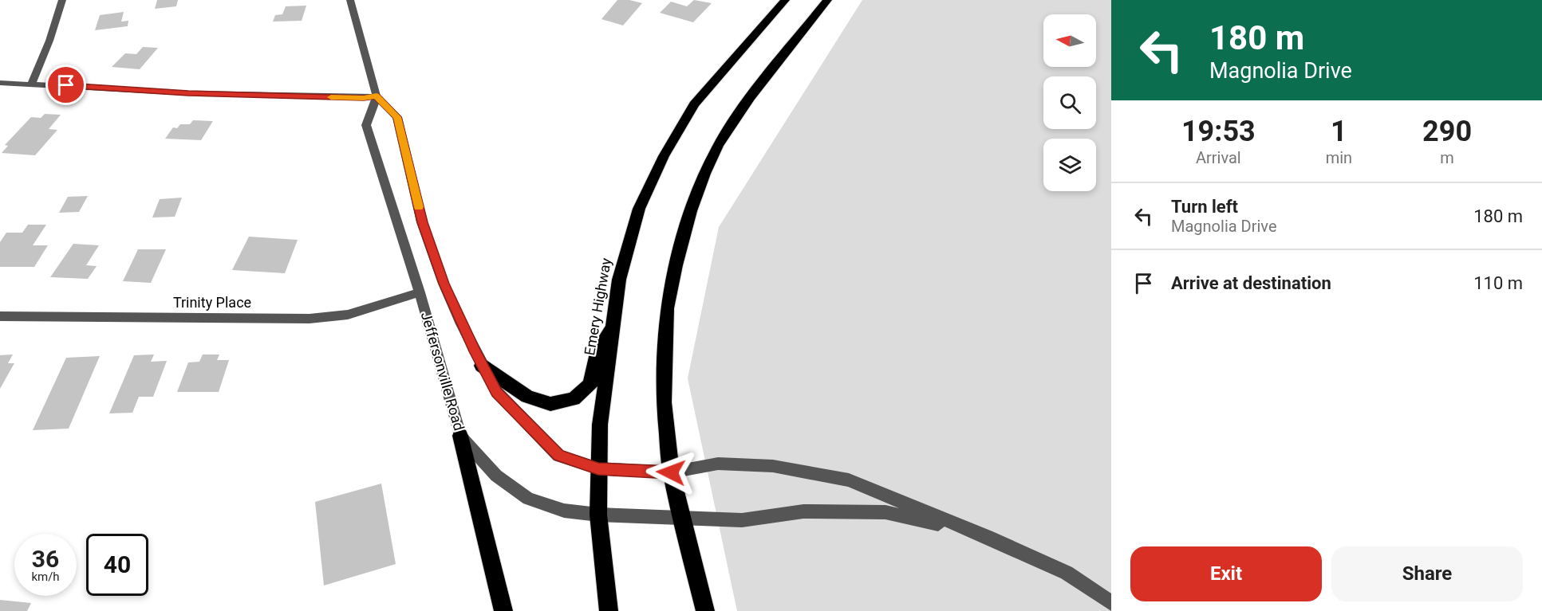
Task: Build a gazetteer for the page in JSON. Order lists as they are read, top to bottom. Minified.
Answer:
{"streets":{"highway":["Emery Highway"],"street":["Trinity Place","Jeffersonville Road"]},"crossings":[["Trinity Place","Jeffersonville Road"],["Emery Highway","Jeffersonville Road"]],"north":"left","page":{"turn":["180 m","Magnolia Drive"],"eta":["19:53","Arrival","1","min","290","m"],"list":[{"name":"Turn left","note":"Magnolia Drive","value":"180 m"},{"name":"Arrive at destination","value":"110 m"}],"speed":"36 km/h","limit":"40","buttons":["Exit","Share"]}}
